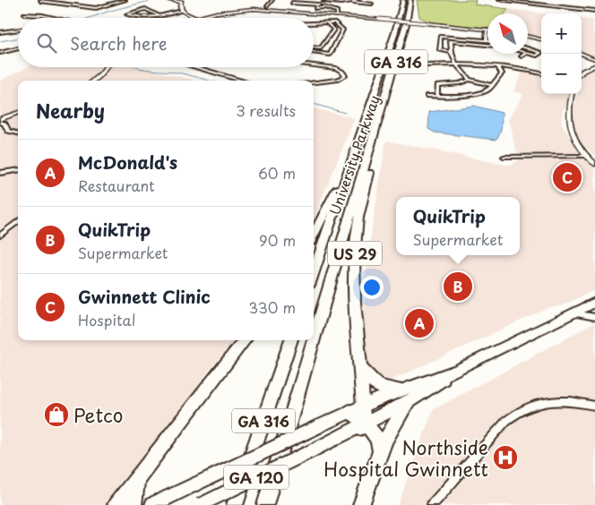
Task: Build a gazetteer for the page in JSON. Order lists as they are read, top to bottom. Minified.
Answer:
{"streets":{"highway":["GA 316","University Parkway","US 29"],"main road":["GA 120"]},"crossings":[["University Parkway","US 29"],["US 29","GA 120"]],"places":{"shop":["Petco"],"hospital":["Northside Hospital Gwinnett"]},"north":"top left","page":{"map_buttons":["+","−"],"search":"Search here","heading":["Nearby","3 results"],"list":[{"mark":"A","name":"McDonald's","note":"Restaurant","value":"60 m"},{"mark":"B","name":"QuikTrip","note":"Supermarket","value":"90 m"},{"mark":"C","name":"Gwinnett Clinic","note":"Hospital","value":"330 m"}],"pins":["C","B","A"],"popup":["QuikTrip","Supermarket"]}}
